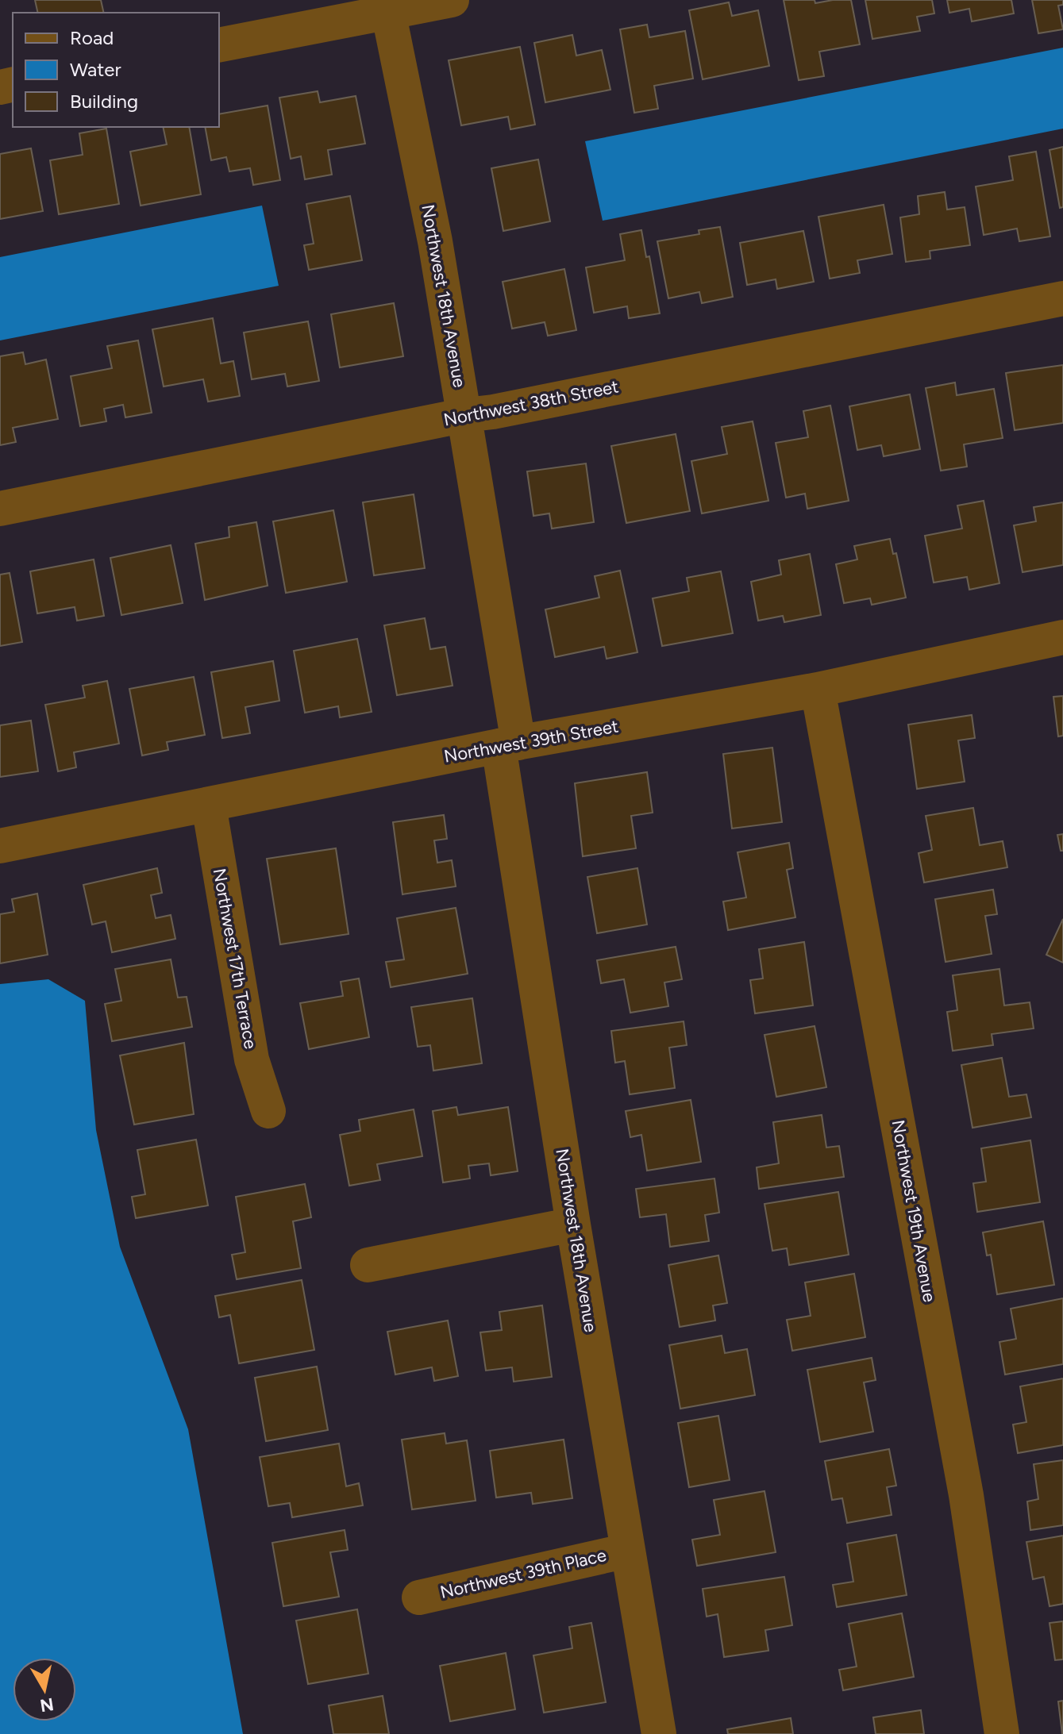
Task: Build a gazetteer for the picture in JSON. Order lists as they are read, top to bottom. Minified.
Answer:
{"streets":{"street":["Northwest 18th Avenue","Northwest 38th Street","Northwest 39th Street","Northwest 17th Terrace","Northwest 19th Avenue","Northwest 39th Place"]},"crossings":[["Northwest 18th Avenue","Northwest 38th Street"],["Northwest 18th Avenue","Northwest 39th Street"],["Northwest 18th Avenue","Northwest 39th Place"],["Northwest 39th Street","Northwest 17th Terrace"],["Northwest 39th Street","Northwest 19th Avenue"]],"legend":["Road","Water","Building"],"north":"bottom"}
